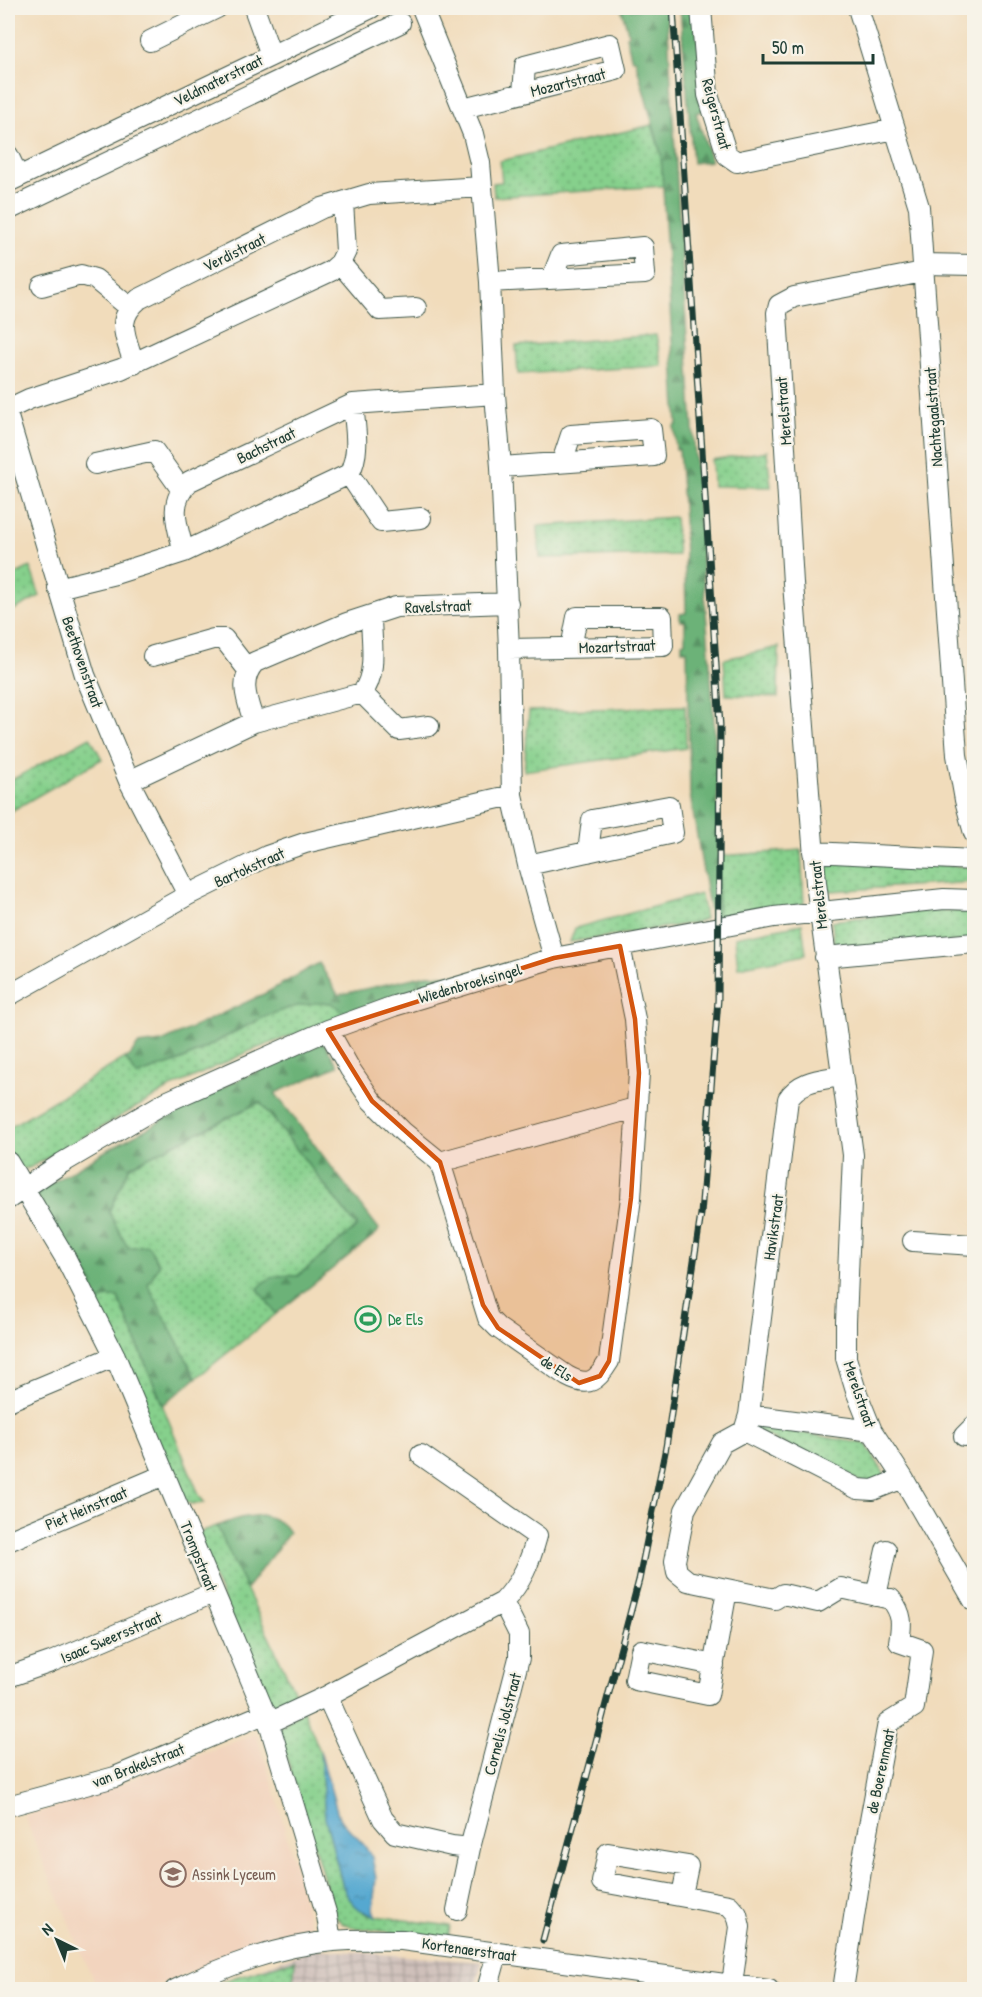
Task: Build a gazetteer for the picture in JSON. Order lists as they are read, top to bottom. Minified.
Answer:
{"streets":{"street":["Veldmaterstraat","Mozartstraat","Reigerstraat","Verdistraat","Merelstraat","Nachtegaalstraat","Bachstraat","Ravelstraat","Beethovenstraat","Bartokstraat","Wiedenbroeksingel","Havikstraat","de Els","Piet Heinstraat","Trompstraat","Isaac Sweersstraat","Cornelis Jolstraat","van Brakelstraat","de Boerenmaat","Kortenaerstraat"]},"crossings":[["Reigerstraat","Nachtegaalstraat"],["Merelstraat","Nachtegaalstraat"],["Merelstraat","Wiedenbroeksingel"],["Merelstraat","Havikstraat"],["Beethovenstraat","Bartokstraat"],["Wiedenbroeksingel","de Els"],["Wiedenbroeksingel","Trompstraat"],["Havikstraat","de Boerenmaat"],["Piet Heinstraat","Trompstraat"],["Trompstraat","Isaac Sweersstraat"],["Trompstraat","van Brakelstraat"],["Trompstraat","Kortenaerstraat"]],"places":{"sports":["De Els"],"school or university":["Assink Lyceum"]},"scale_bar":"50 m","north":"top left"}
